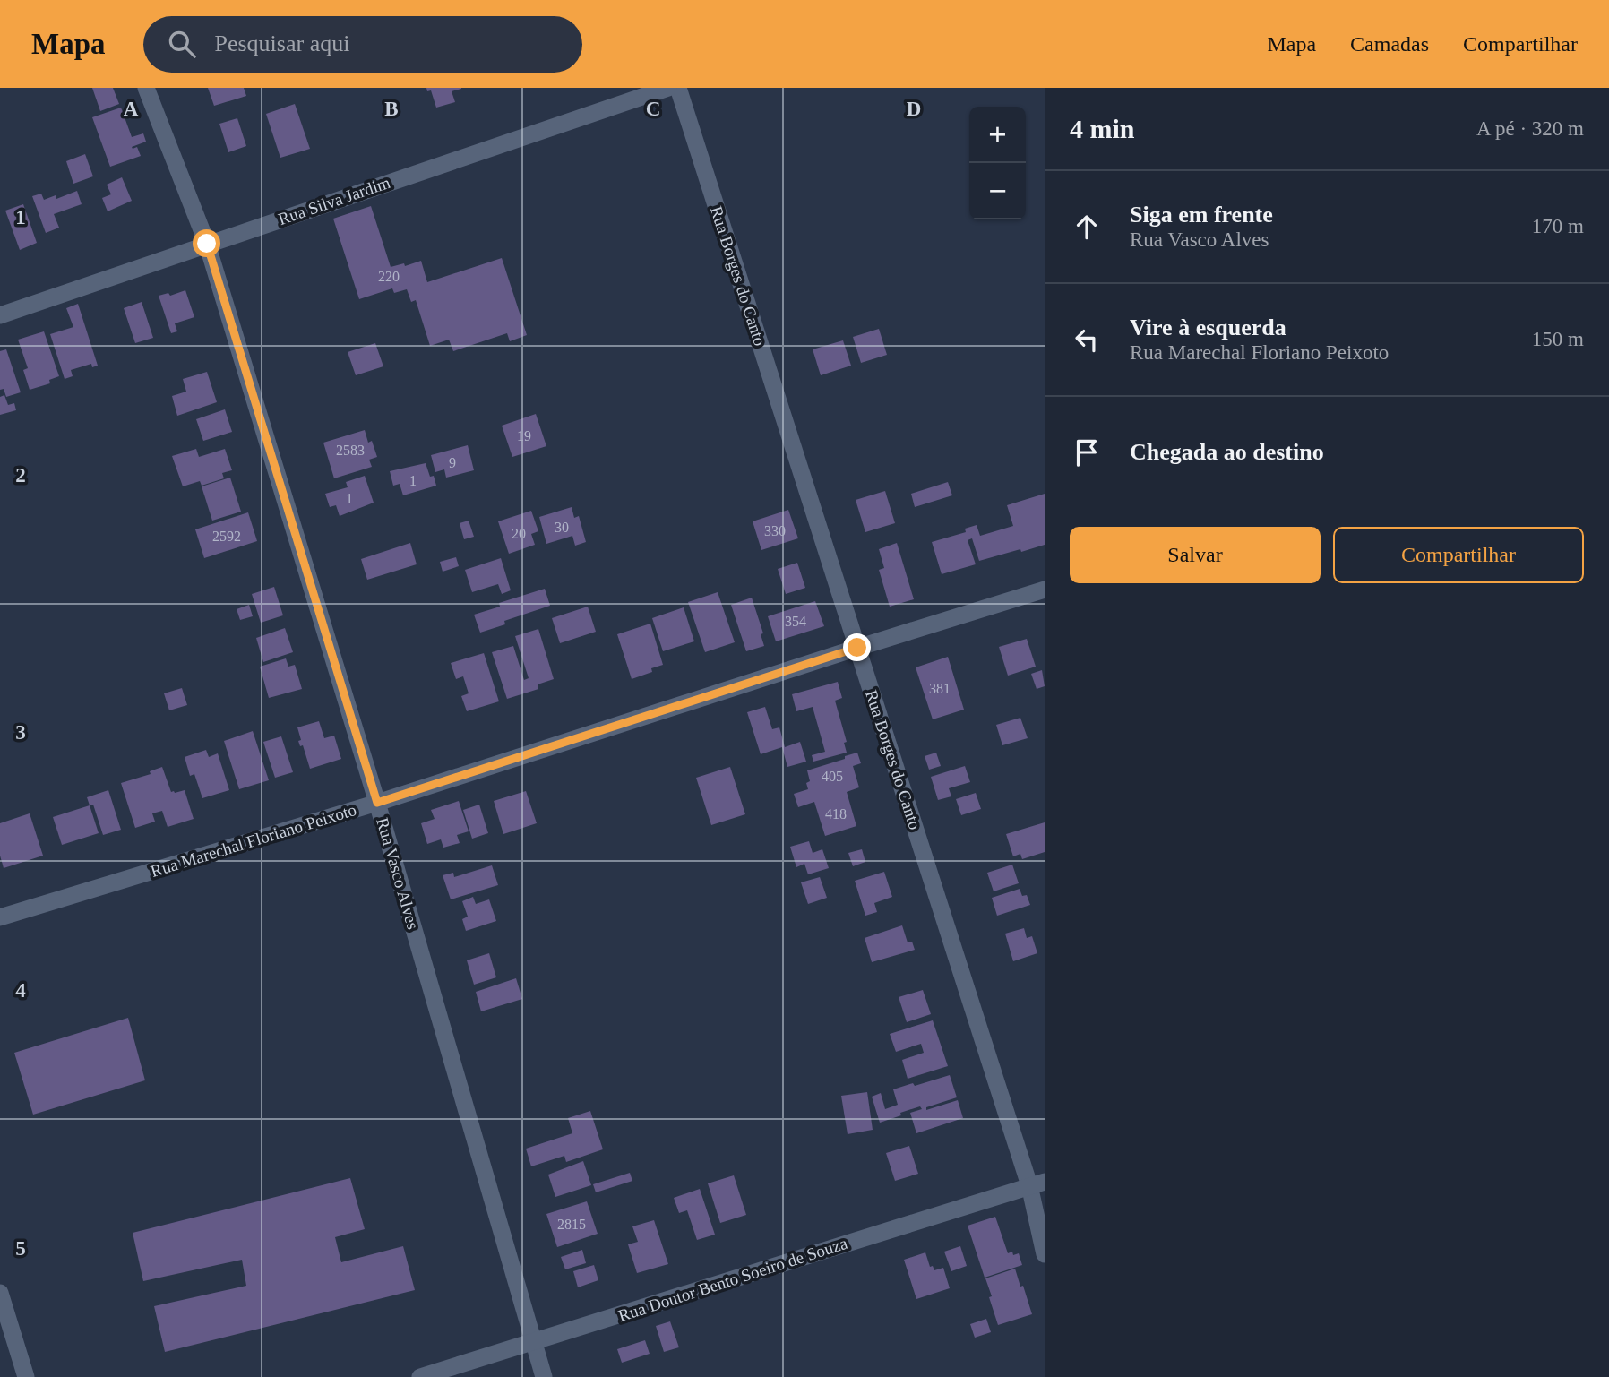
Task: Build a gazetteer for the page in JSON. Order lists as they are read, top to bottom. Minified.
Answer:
{"streets":{"street":["Rua Silva Jardim","Rua Borges do Canto","Rua Marechal Floriano Peixoto","Rua Vasco Alves","Rua Doutor Bento Soeiro de Souza"]},"crossings":[["Rua Silva Jardim","Rua Vasco Alves"],["Rua Borges do Canto","Rua Marechal Floriano Peixoto"],["Rua Borges do Canto","Rua Doutor Bento Soeiro de Souza"],["Rua Marechal Floriano Peixoto","Rua Vasco Alves"],["Rua Vasco Alves","Rua Doutor Bento Soeiro de Souza"]],"house_numbers":["220","19","2583","9","1","1","30","330","20","2592","354","381","405","418","2815"],"page":{"header":"Mapa","search":"Pesquisar aqui","nav":["Mapa","Camadas","Compartilhar"],"heading":["4 min","A pé · 320 m"],"map_buttons":["+","−"],"list":[["Siga em frente","Rua Vasco Alves","170 m"],["Vire à esquerda","Rua Marechal Floriano Peixoto","150 m"],"Chegada ao destino"],"buttons":["Salvar","Compartilhar"]},"grid":{"columns":["A","B","C","D"],"rows":["1","2","3","4","5"]}}
